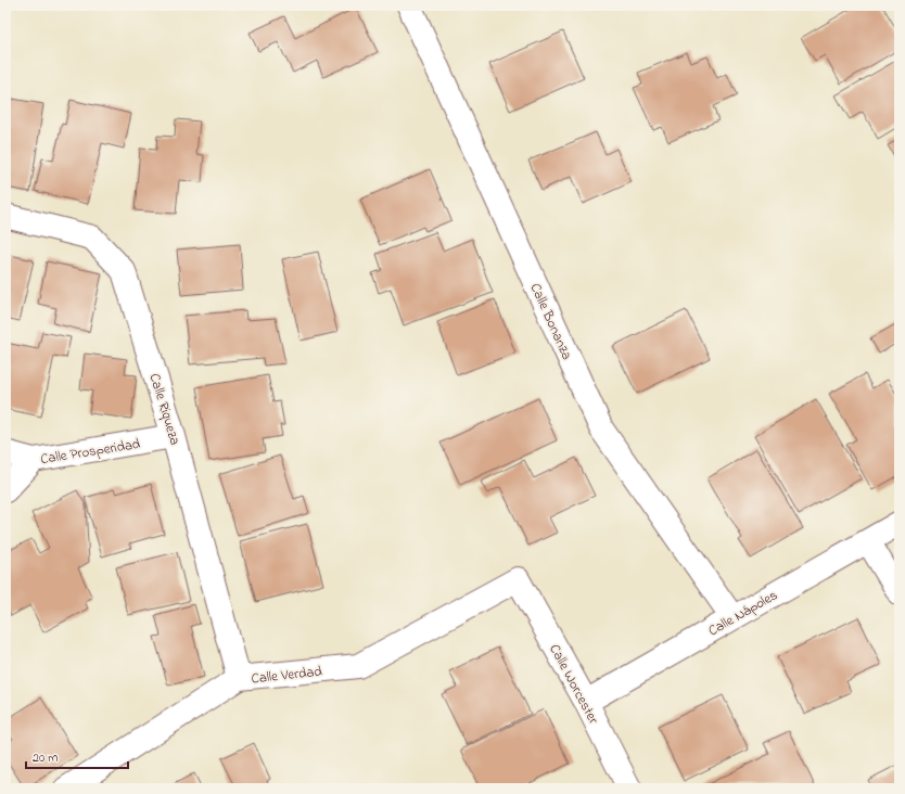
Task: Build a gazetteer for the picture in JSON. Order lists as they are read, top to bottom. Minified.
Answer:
{"streets":{"street":["Calle Bonanza","Calle Riqueza","Calle Prosperidad","Calle Nápoles","Calle Verdad","Calle Worcester"]},"crossings":[["Calle Bonanza","Calle Nápoles"],["Calle Riqueza","Calle Prosperidad"],["Calle Riqueza","Calle Verdad"],["Calle Nápoles","Calle Worcester"],["Calle Verdad","Calle Worcester"]],"scale_bar":"20 m"}
